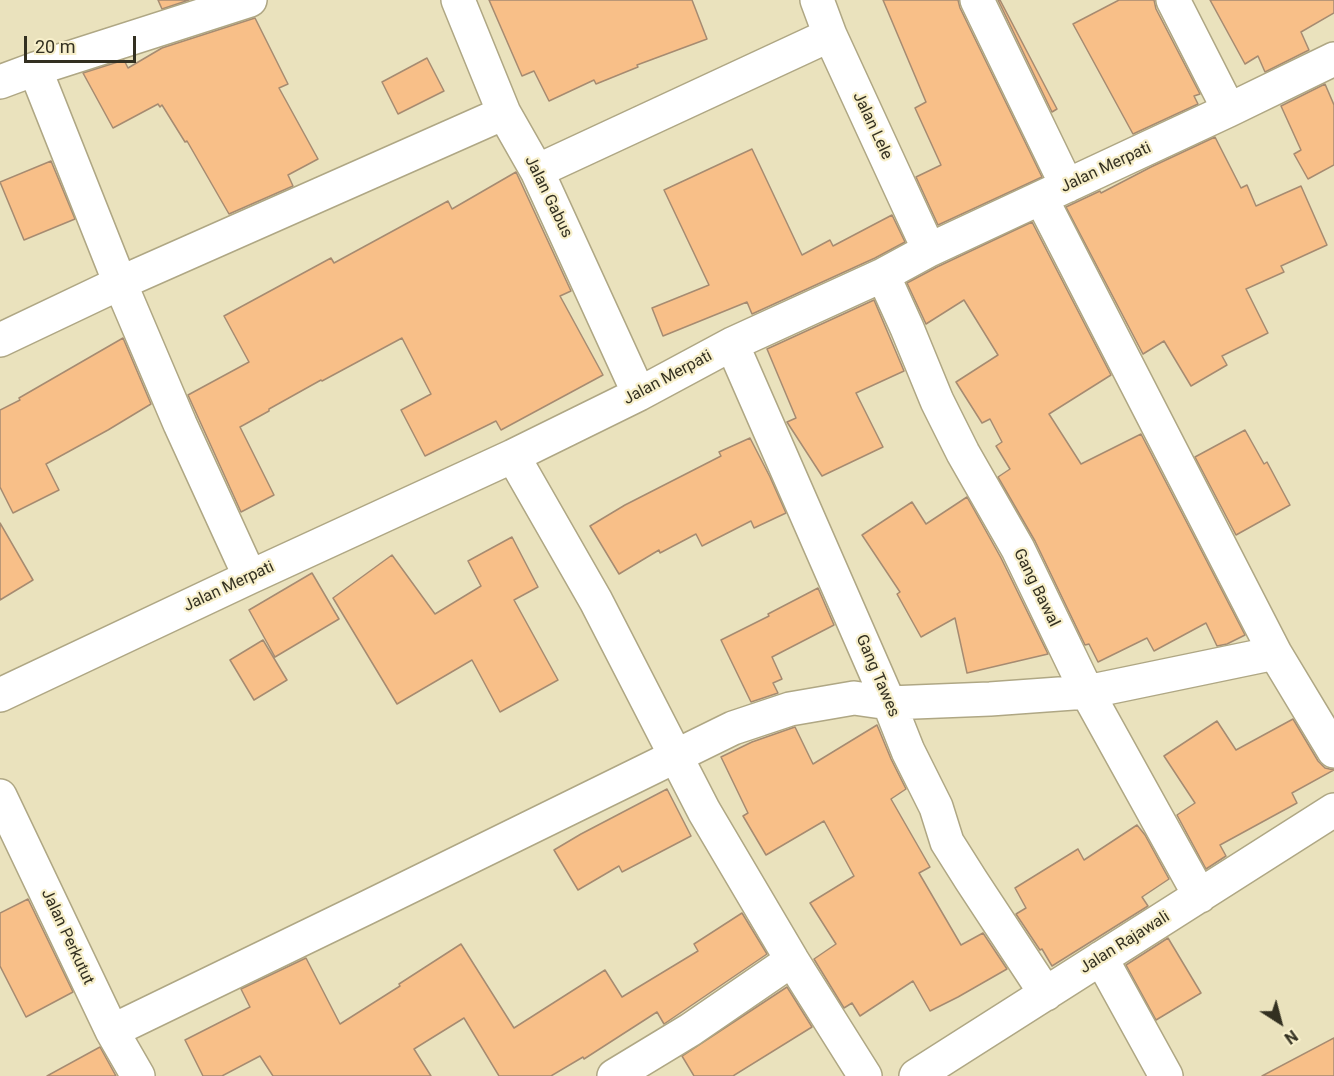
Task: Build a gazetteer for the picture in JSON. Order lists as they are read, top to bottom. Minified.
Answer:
{"streets":{"street":["Jalan Lele","Jalan Merpati","Jalan Gabus","Gang Bawal","Gang Tawes","Jalan Perkutut","Jalan Rajawali"]},"crossings":[["Jalan Lele","Jalan Merpati"],["Jalan Merpati","Jalan Gabus"],["Jalan Merpati","Gang Bawal"],["Jalan Merpati","Gang Tawes"],["Gang Bawal","Jalan Rajawali"],["Gang Tawes","Jalan Rajawali"]],"scale_bar":"20 m","north":"bottom right"}
